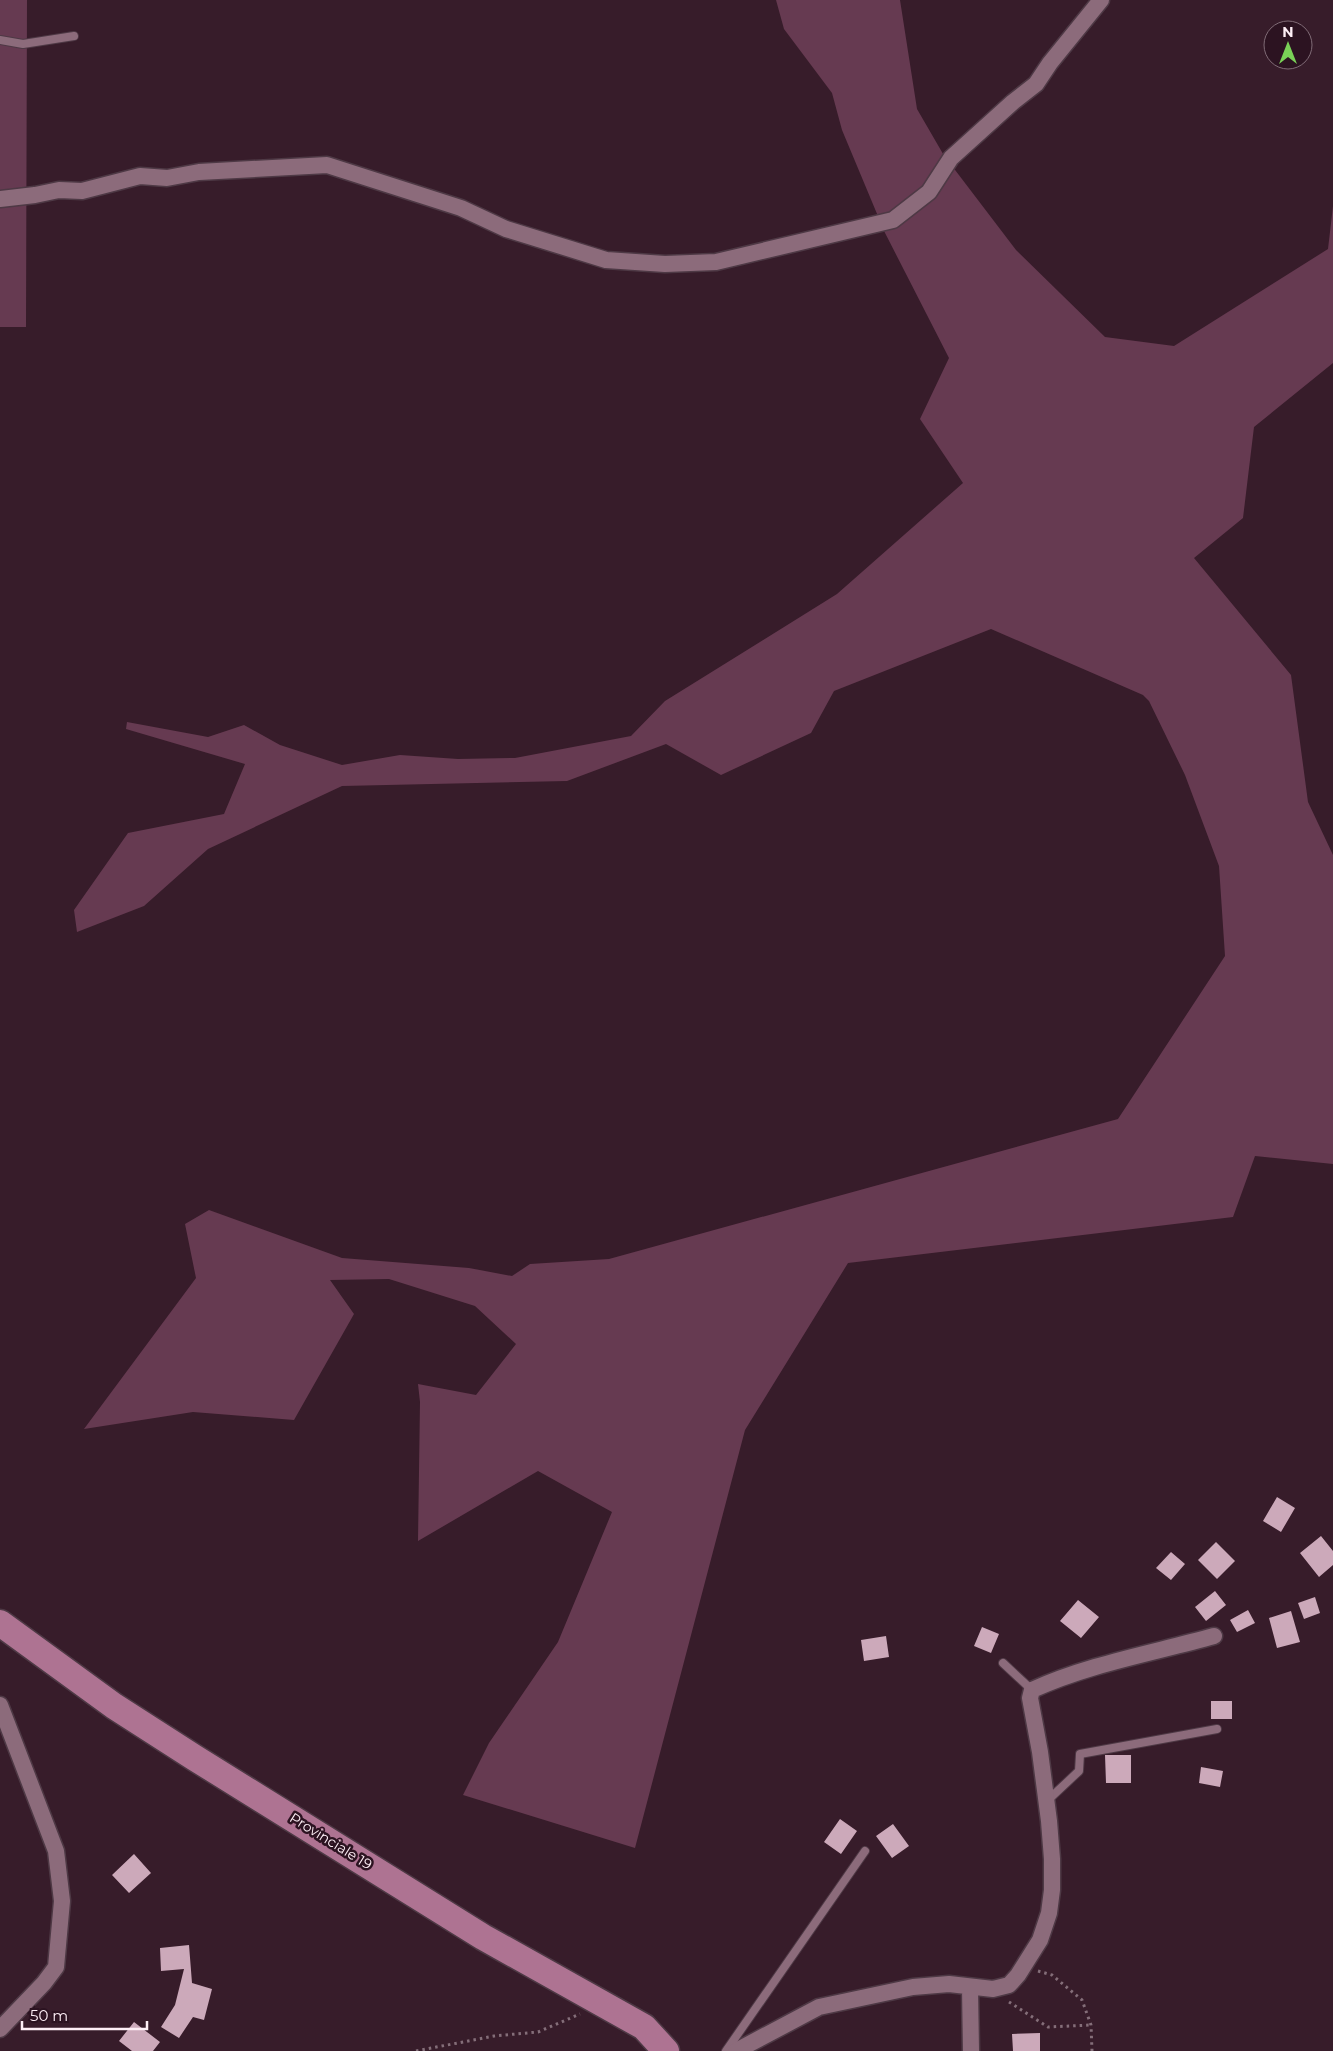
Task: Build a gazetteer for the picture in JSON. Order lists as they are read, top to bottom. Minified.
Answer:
{"streets":{"main road":["Provinciale 19"]},"scale_bar":"50 m","north":"top"}
